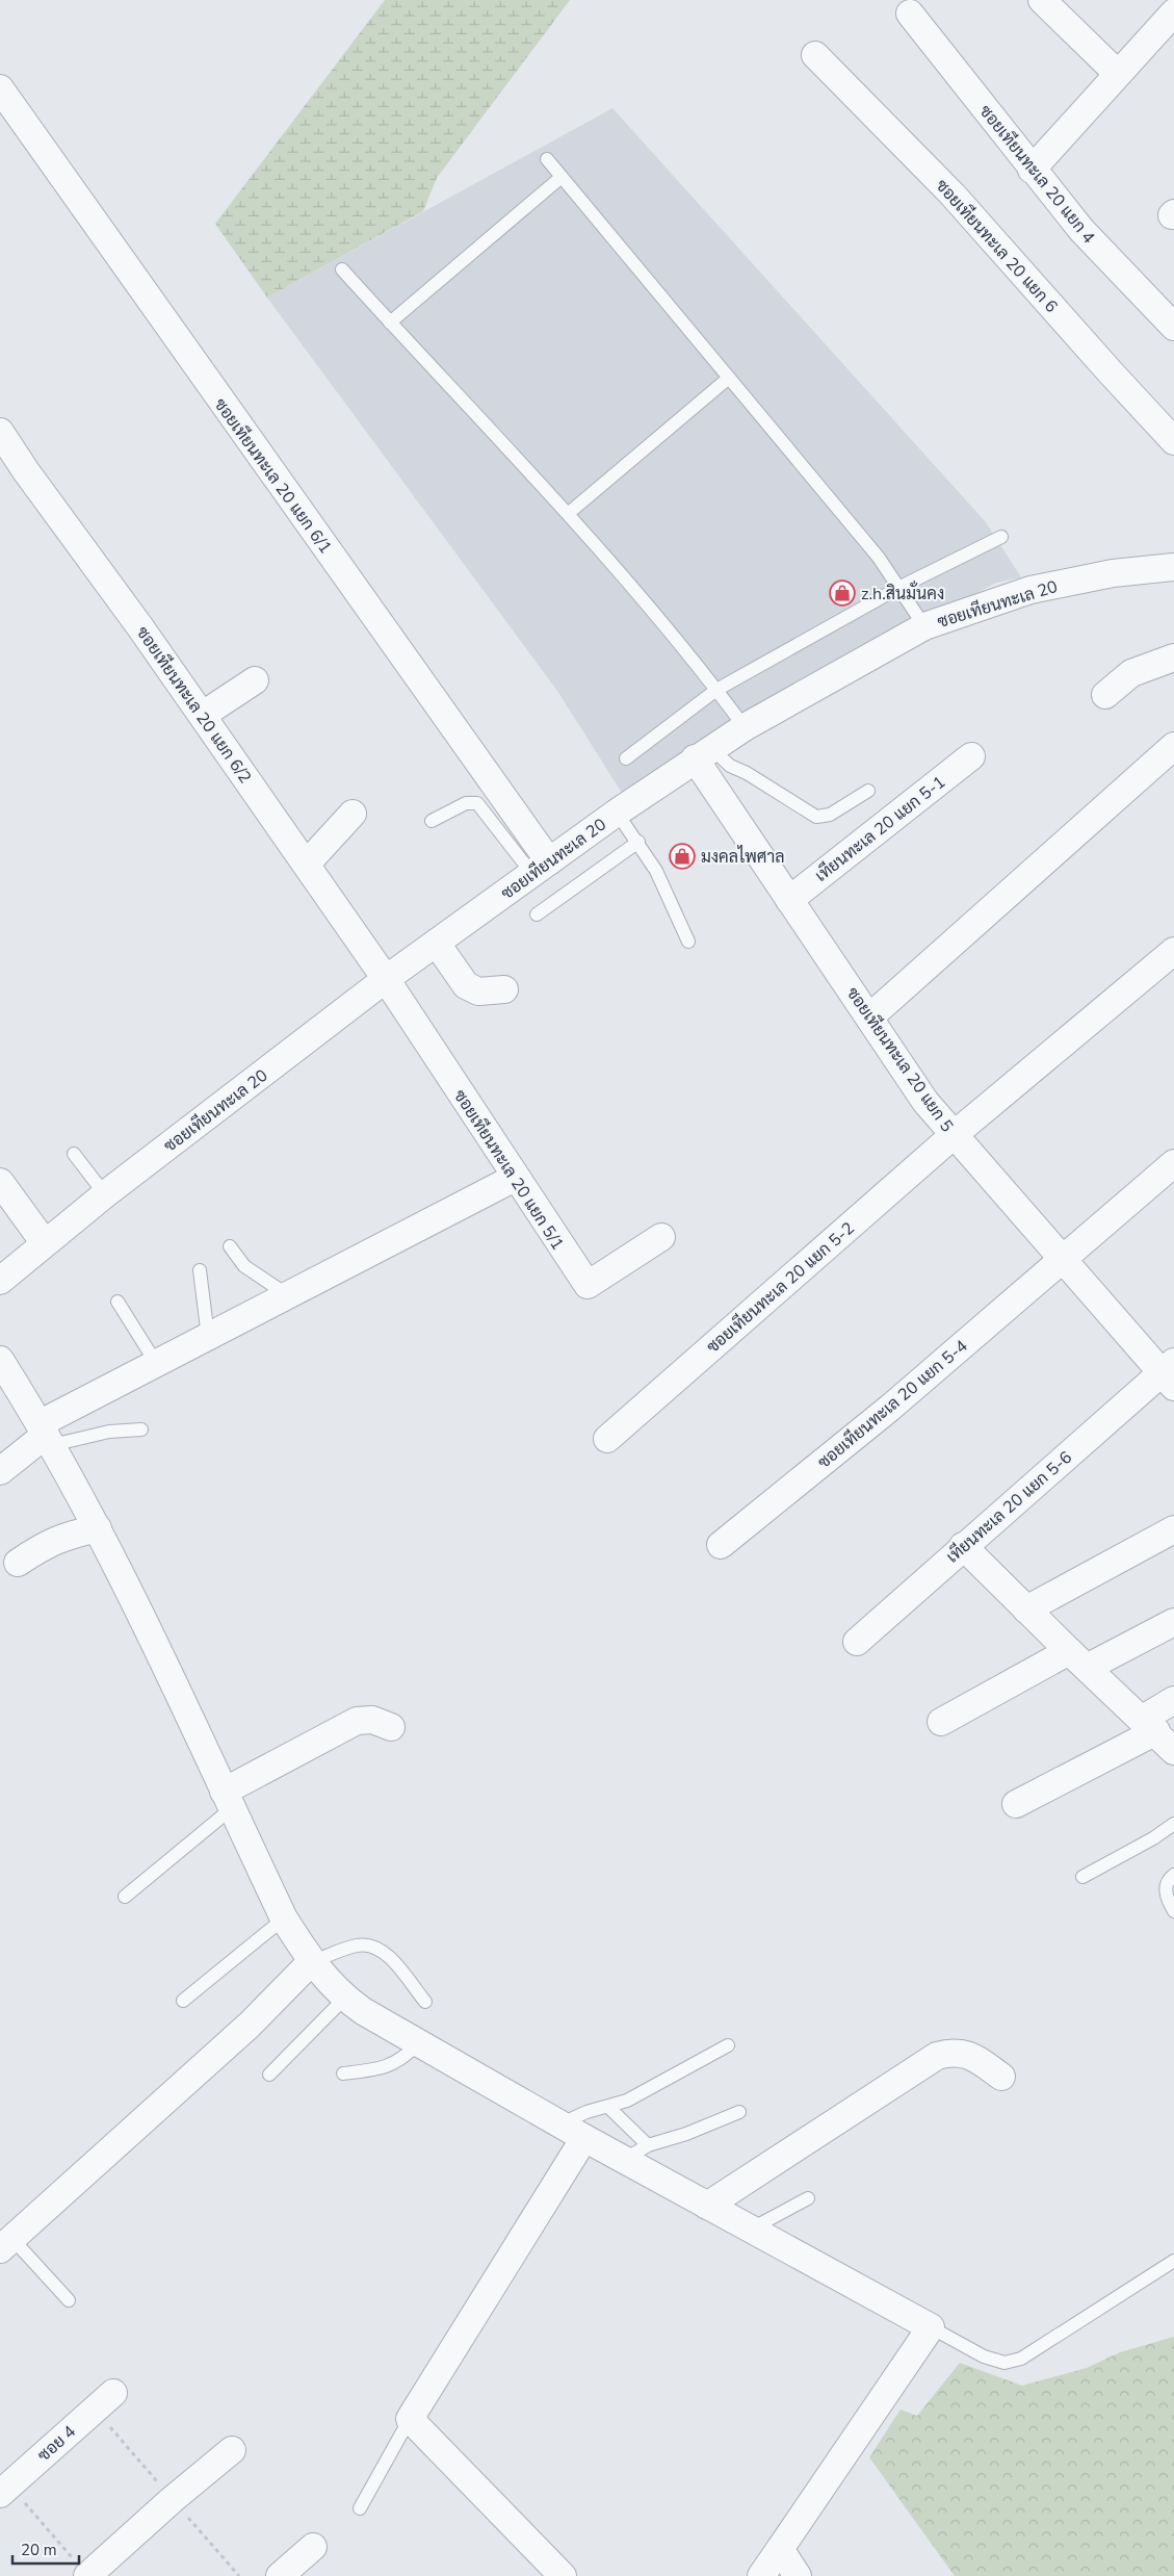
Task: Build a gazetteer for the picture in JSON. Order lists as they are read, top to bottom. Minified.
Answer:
{"streets":{"street":["ซอยเทียนทะเล 20 แยก 4","ซอยเทียนทะเล 20 แยก 6","ซอยเทียนทะเล 20 แยก 6/1","ซอยเทียนทะเล 20","ซอยเทียนทะเล 20 แยก 6/2","เทียนทะเล 20 แยก 5-1","ซอยเทียนทะเล 20 แยก 5","ซอยเทียนทะเล 20 แยก 5/1","ซอยเทียนทะเล 20 แยก 5-2","ซอยเทียนทะเล 20 แยก 5-4","เทียนทะเล 20 แยก 5-6","ซอย 4"]},"crossings":[["ซอยเทียนทะเล 20 แยก 6/1","ซอยเทียนทะเล 20"],["ซอยเทียนทะเล 20","ซอยเทียนทะเล 20 แยก 6/2"],["ซอยเทียนทะเล 20","ซอยเทียนทะเล 20 แยก 5"],["ซอยเทียนทะเล 20","ซอยเทียนทะเล 20 แยก 5/1"],["ซอยเทียนทะเล 20 แยก 6/2","ซอยเทียนทะเล 20 แยก 5/1"],["เทียนทะเล 20 แยก 5-1","ซอยเทียนทะเล 20 แยก 5"],["ซอยเทียนทะเล 20 แยก 5","ซอยเทียนทะเล 20 แยก 5-2"],["ซอยเทียนทะเล 20 แยก 5","ซอยเทียนทะเล 20 แยก 5-4"],["ซอยเทียนทะเล 20 แยก 5","เทียนทะเล 20 แยก 5-6"]],"places":{"shop":["z.h.สินมั่นคง","มงคลไพศาล"]},"scale_bar":"20 m"}
